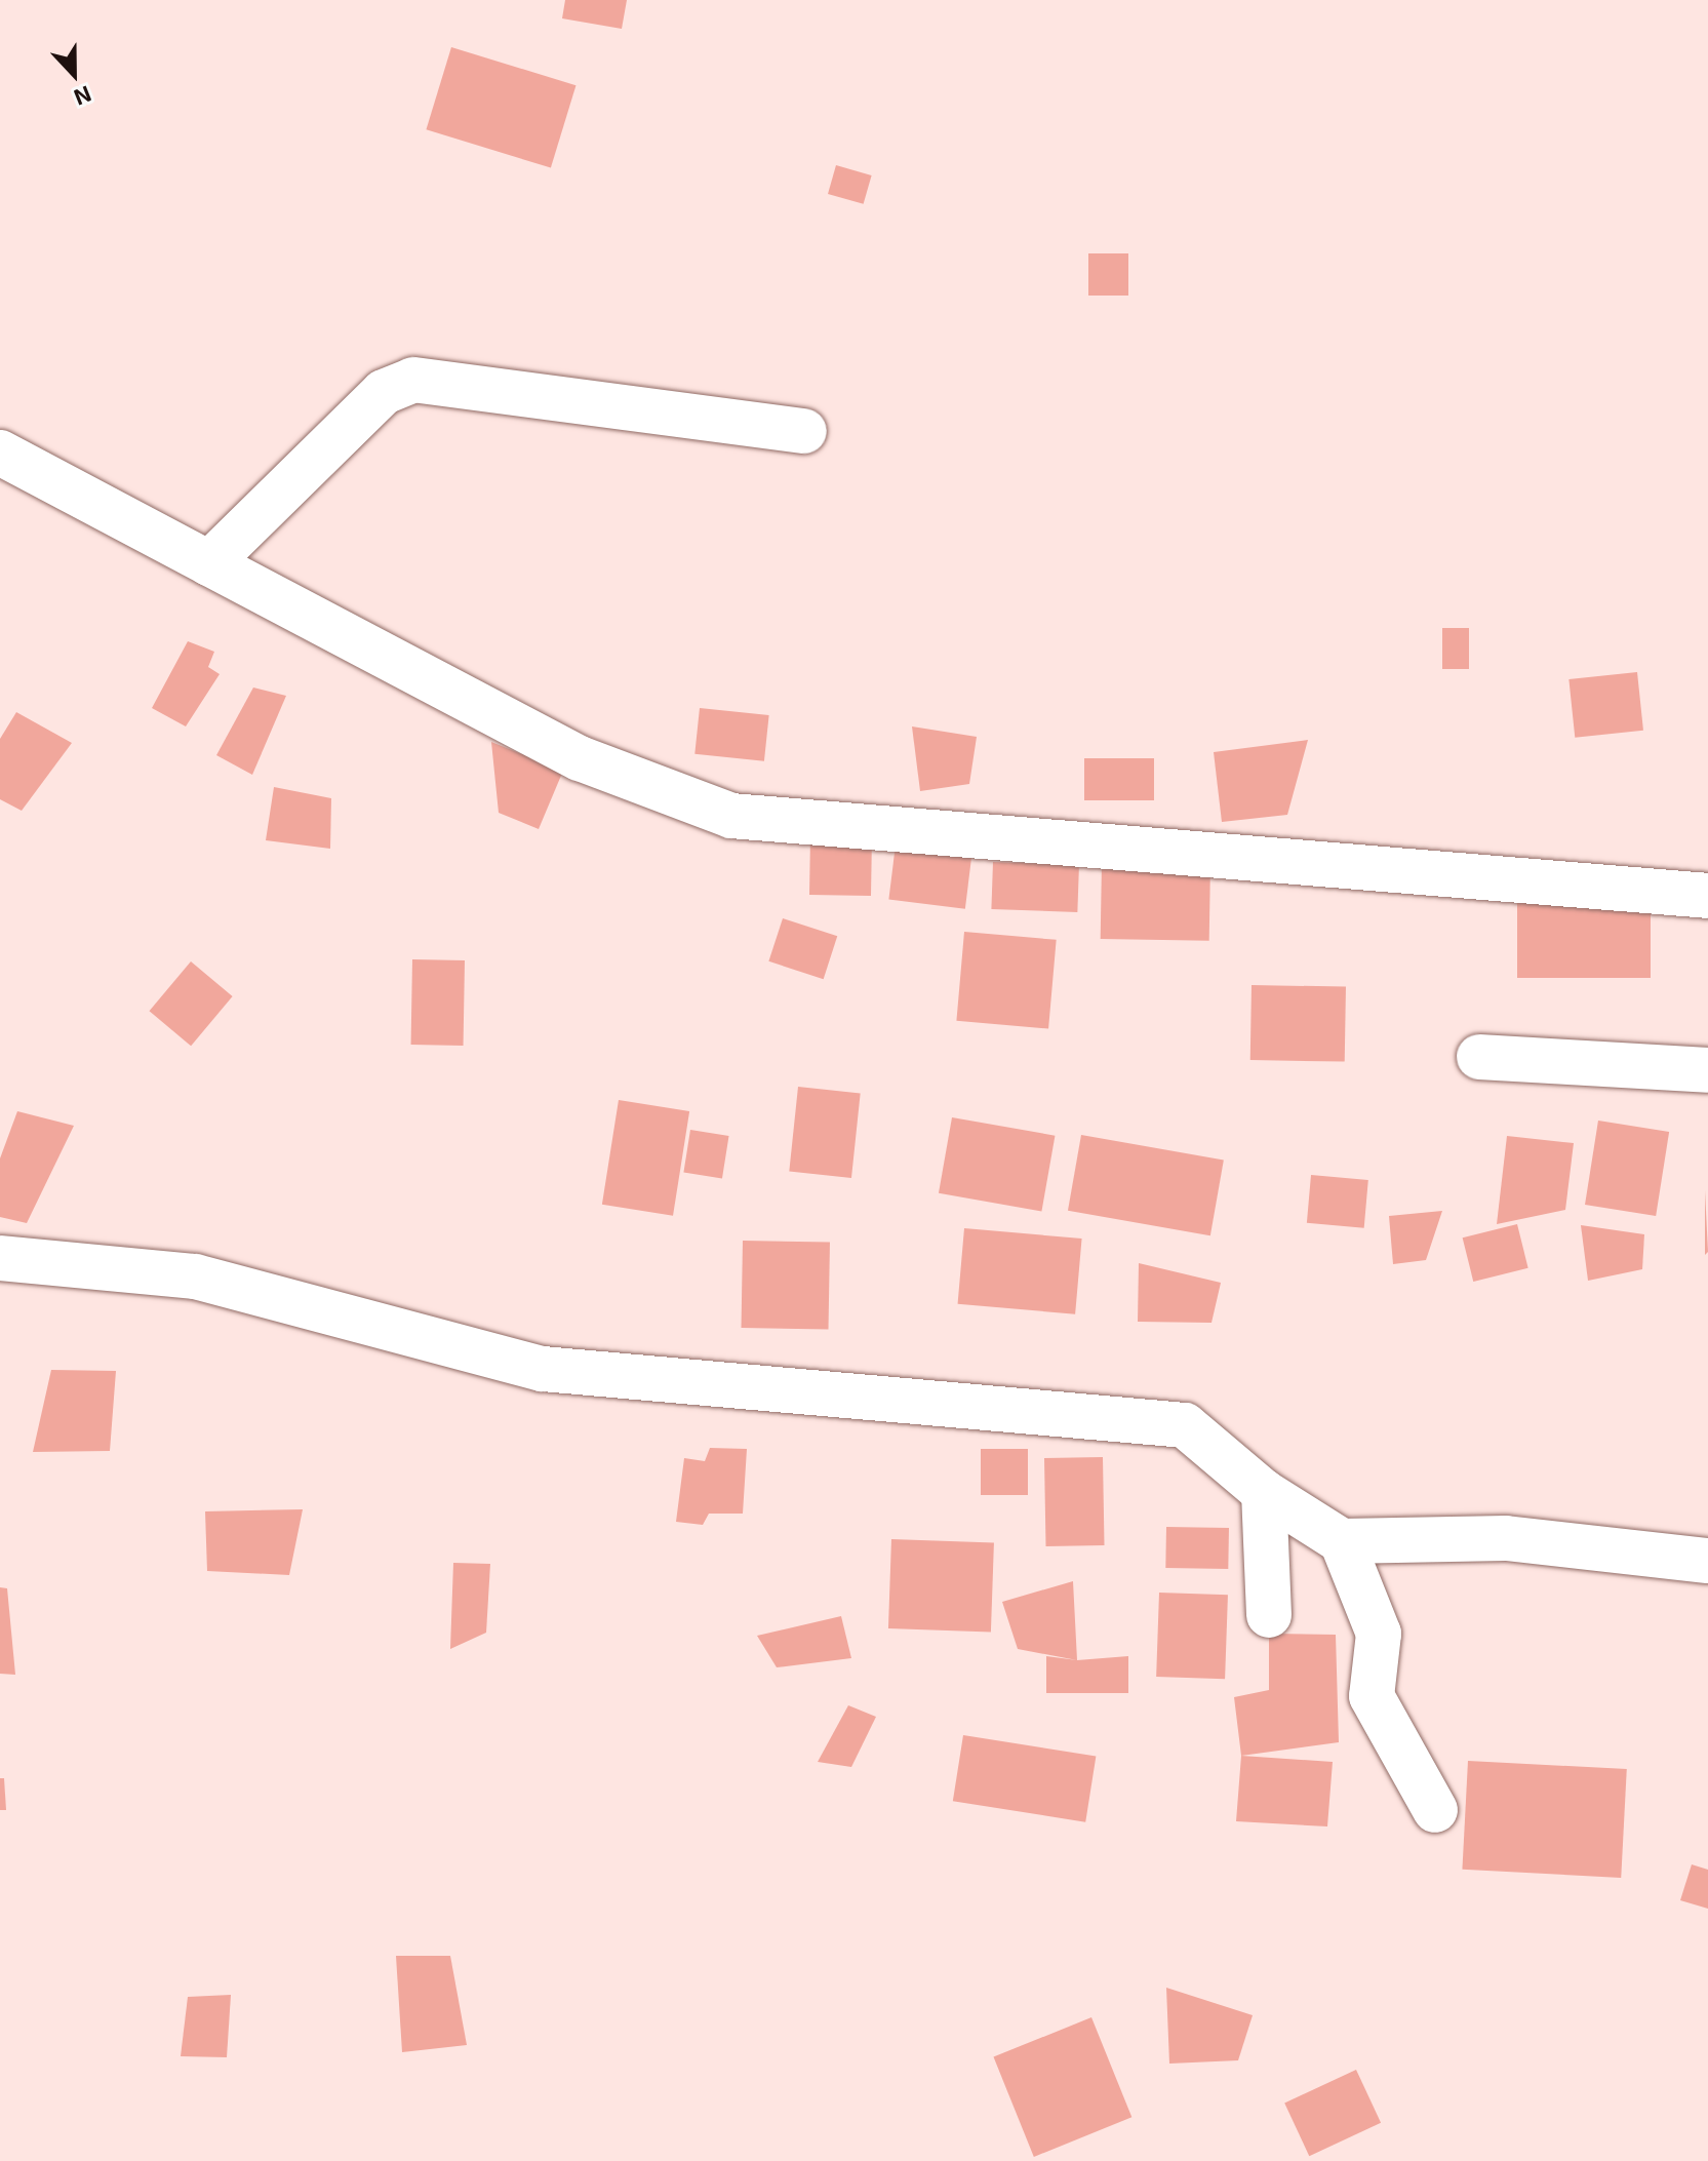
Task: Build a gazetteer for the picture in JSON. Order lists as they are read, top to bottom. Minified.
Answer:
{"north":"bottom"}
